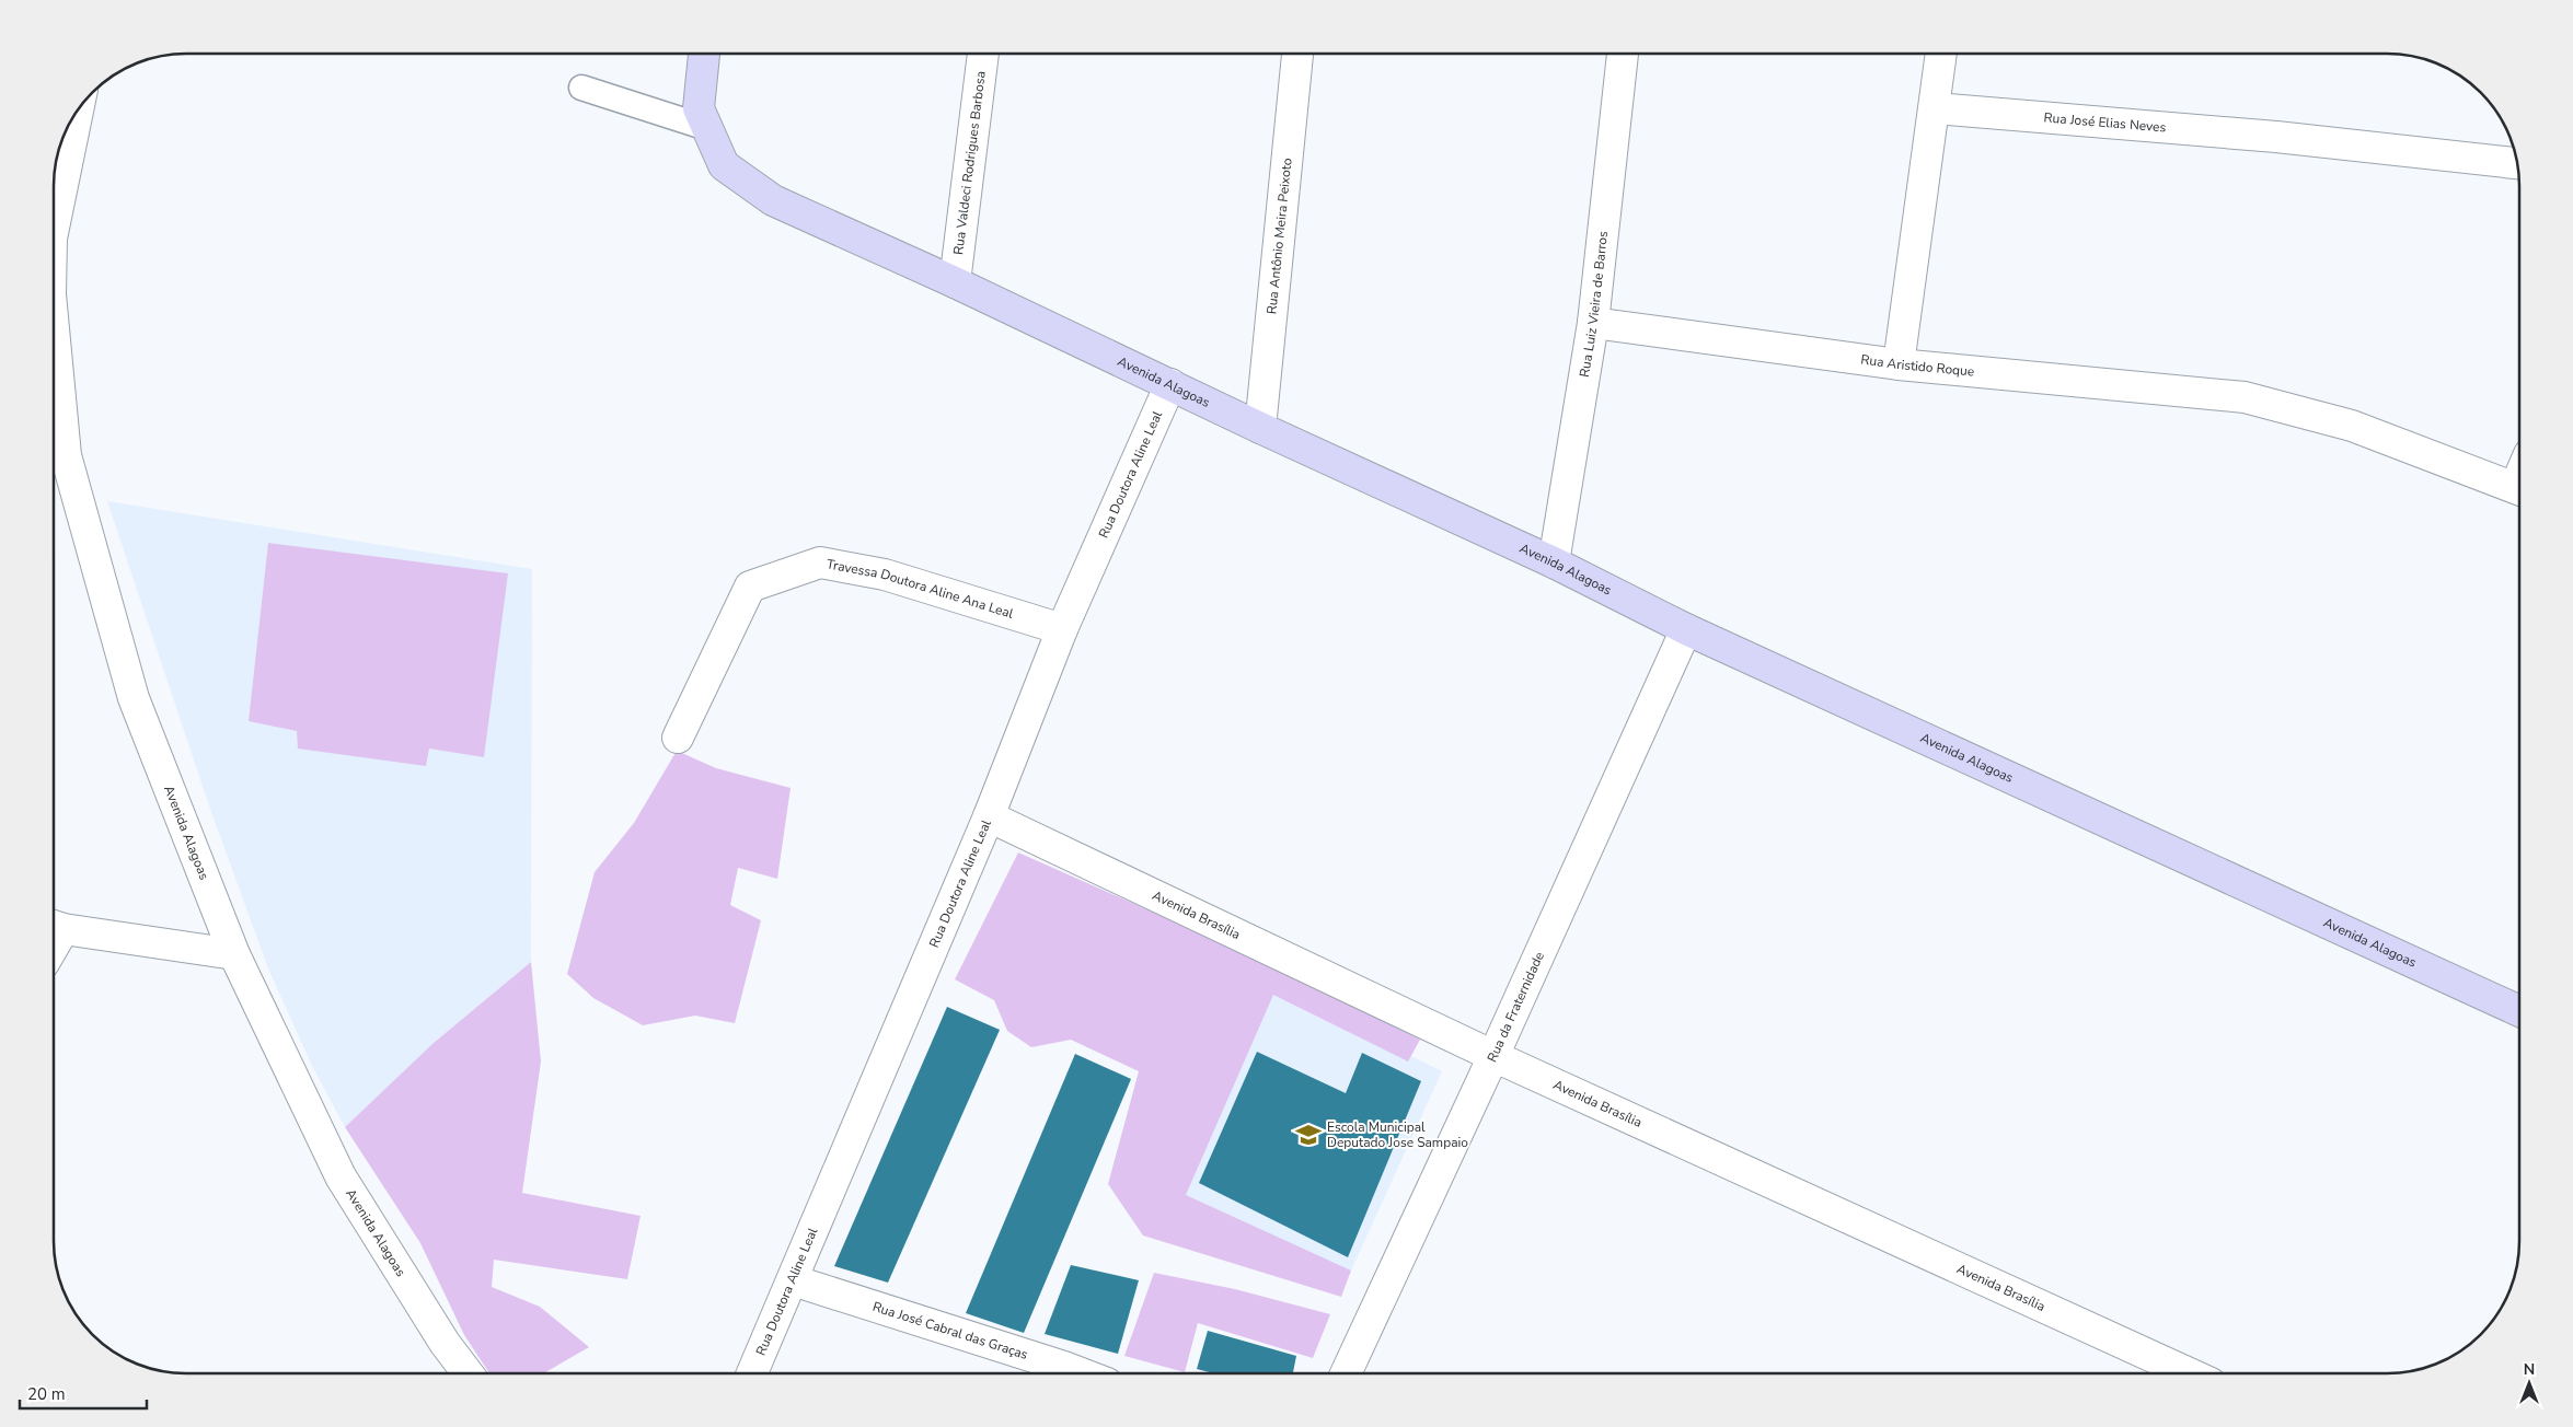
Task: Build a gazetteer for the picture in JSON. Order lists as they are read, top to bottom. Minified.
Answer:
{"streets":{"street":["Rua José Elias Neves","Rua Valdeci Rodrigues Barbosa","Rua Antônio Meira Peixoto","Rua Luiz Vieira de Barros","Rua Aristido Roque","Avenida Alagoas","Rua Doutora Aline Leal","Travessa Doutora Aline Ana Leal","Avenida Brasília","Rua da Fraternidade","Rua José Cabral das Graças"]},"crossings":[["Rua Valdeci Rodrigues Barbosa","Avenida Alagoas"],["Rua Antônio Meira Peixoto","Avenida Alagoas"],["Rua Luiz Vieira de Barros","Rua Aristido Roque"],["Rua Luiz Vieira de Barros","Avenida Alagoas"],["Avenida Alagoas","Rua Doutora Aline Leal"],["Avenida Alagoas","Rua da Fraternidade"],["Rua Doutora Aline Leal","Travessa Doutora Aline Ana Leal"],["Rua Doutora Aline Leal","Avenida Brasília"],["Rua Doutora Aline Leal","Rua José Cabral das Graças"],["Avenida Brasília","Rua da Fraternidade"]],"places":{"school or university":["Escola Municipal Deputado Jose Sampaio"]},"scale_bar":"20 m","north":"top"}
